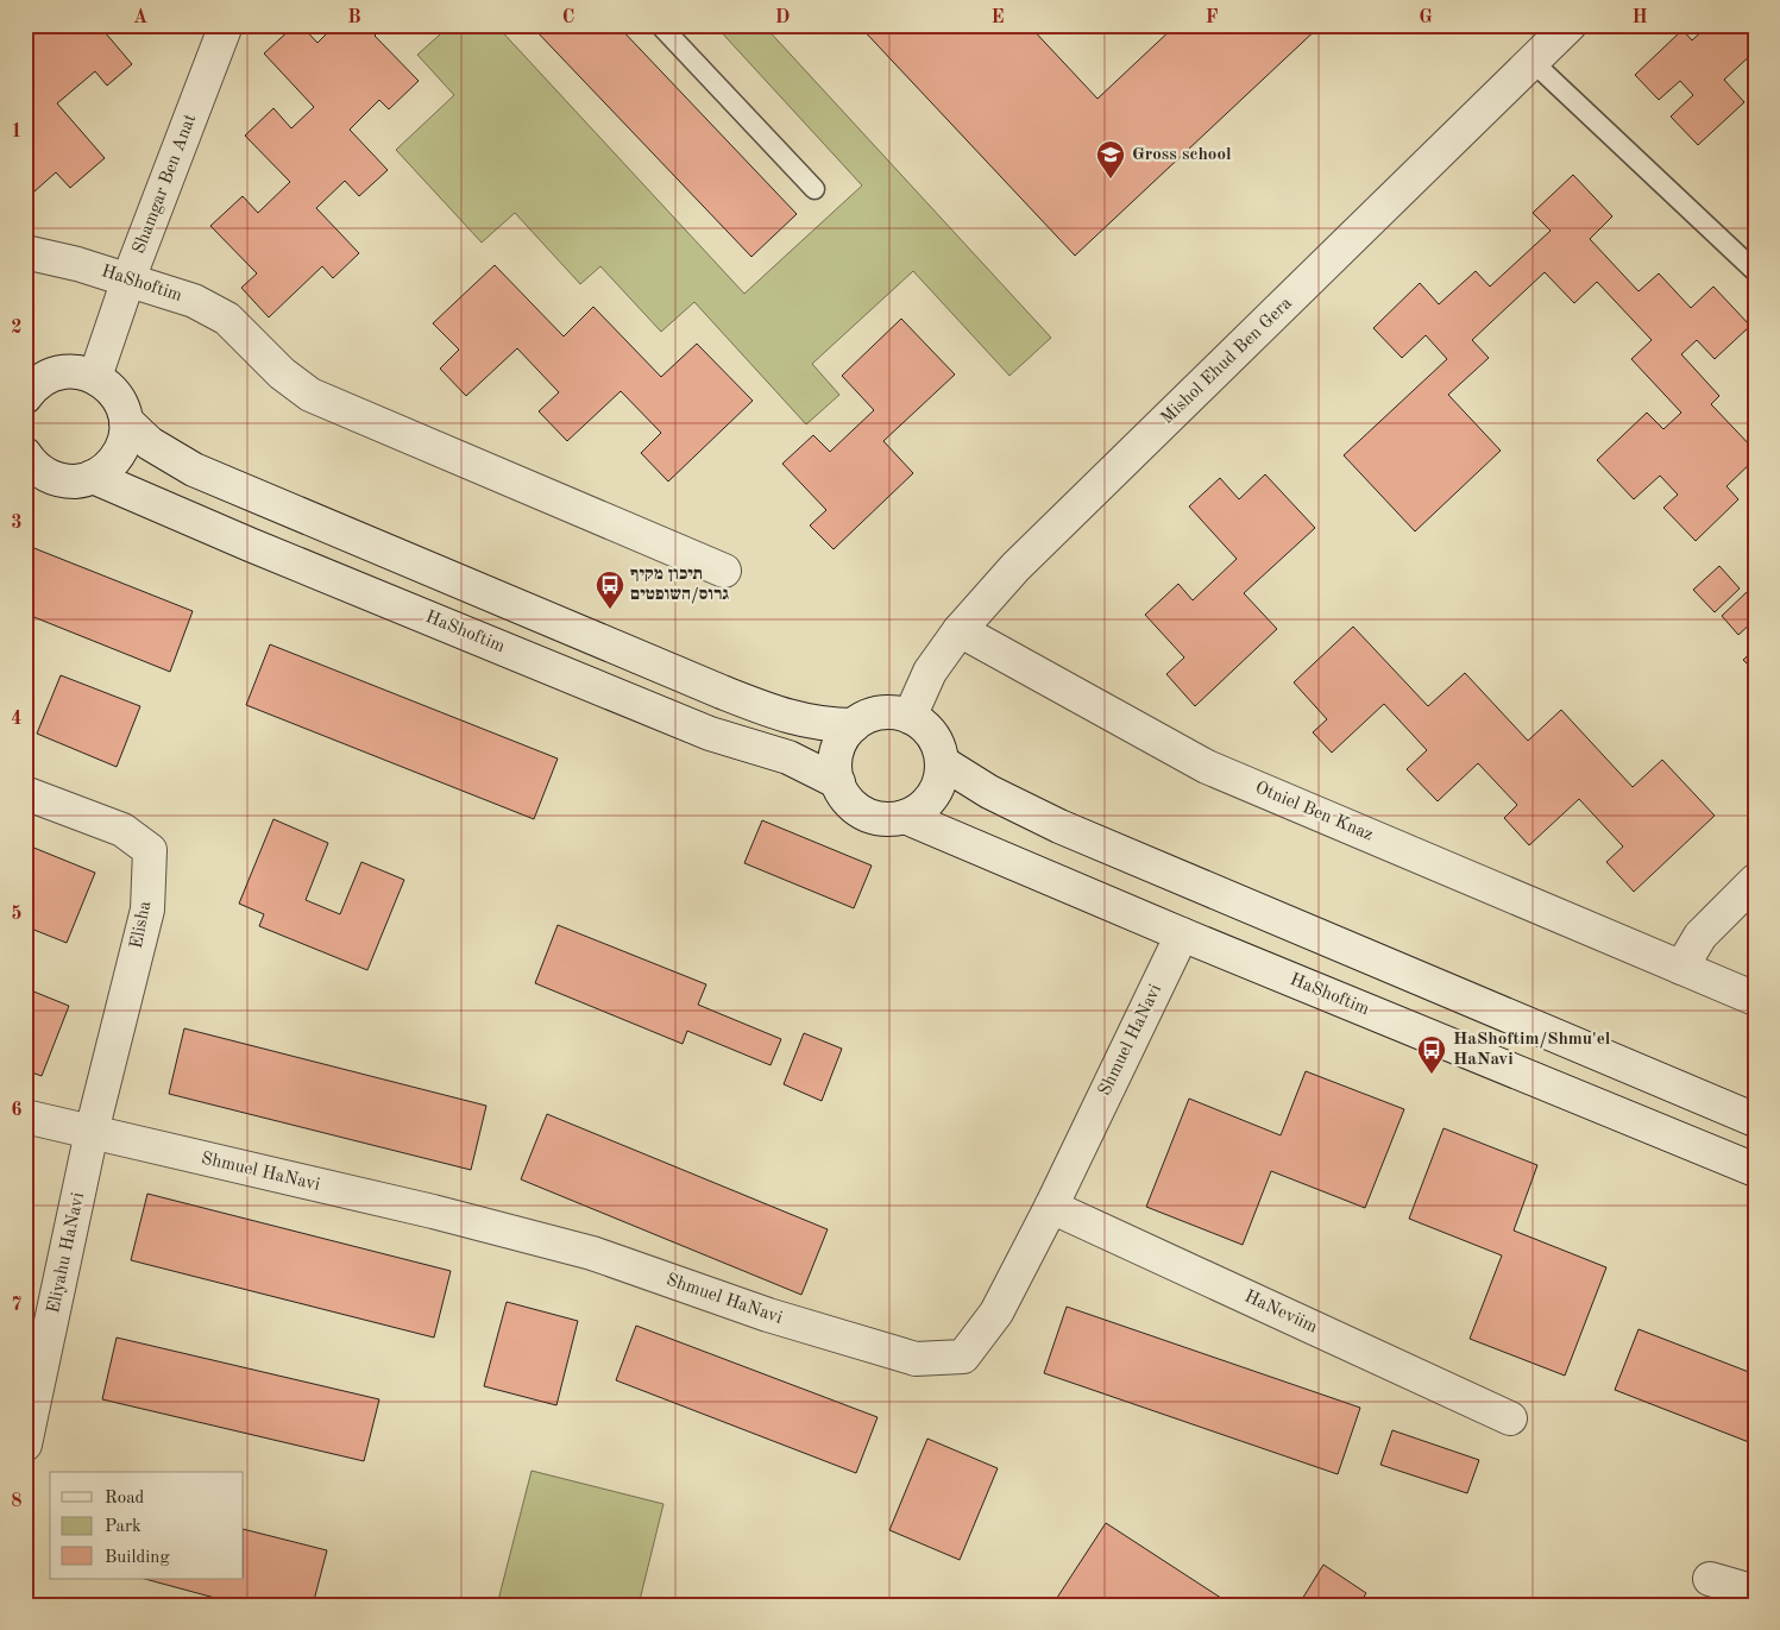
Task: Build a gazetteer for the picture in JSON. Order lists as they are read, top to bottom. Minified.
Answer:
{"streets":{"street":["Shamgar Ben Anat","HaShoftim","Mishol Ehud Ben Gera","Otniel Ben Knaz","Elisha","Shmuel HaNavi","Eliyahu HaNavi","HaNeviim"]},"crossings":[["Shamgar Ben Anat","HaShoftim"],["HaShoftim","Mishol Ehud Ben Gera"],["HaShoftim","Shmuel HaNavi"],["Mishol Ehud Ben Gera","Otniel Ben Knaz"],["Elisha","Shmuel HaNavi"],["Elisha","Eliyahu HaNavi"],["Shmuel HaNavi","Eliyahu HaNavi"],["Shmuel HaNavi","HaNeviim"]],"places":{"school or university":["Gross school"],"bus stop":["תיכון מקיף גרוס/השופטים","HaShoftim/Shmu'el HaNavi"]},"legend":["Road","Park","Building"],"grid":{"columns":["A","B","C","D","E","F","G","H"],"rows":["1","2","3","4","5","6","7","8"]}}
